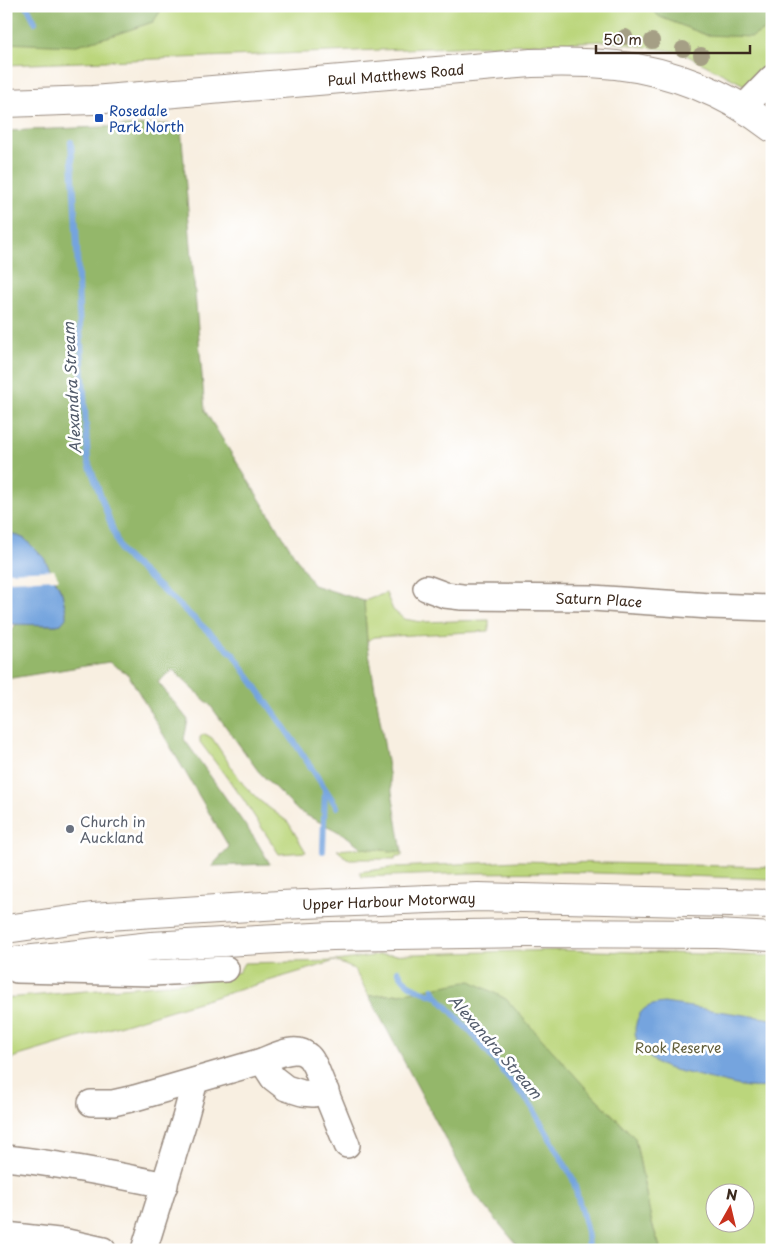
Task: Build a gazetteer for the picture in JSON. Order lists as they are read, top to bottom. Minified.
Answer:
{"streets":{"main road":["Paul Matthews Road","Upper Harbour Motorway"],"street":["Saturn Place"]},"water":["Alexandra Stream"],"parks":["Rook Reserve"],"places":{"transit":["Rosedale Park North"],"other":["Church in Auckland"]},"scale_bar":"50 m","north":"top"}
